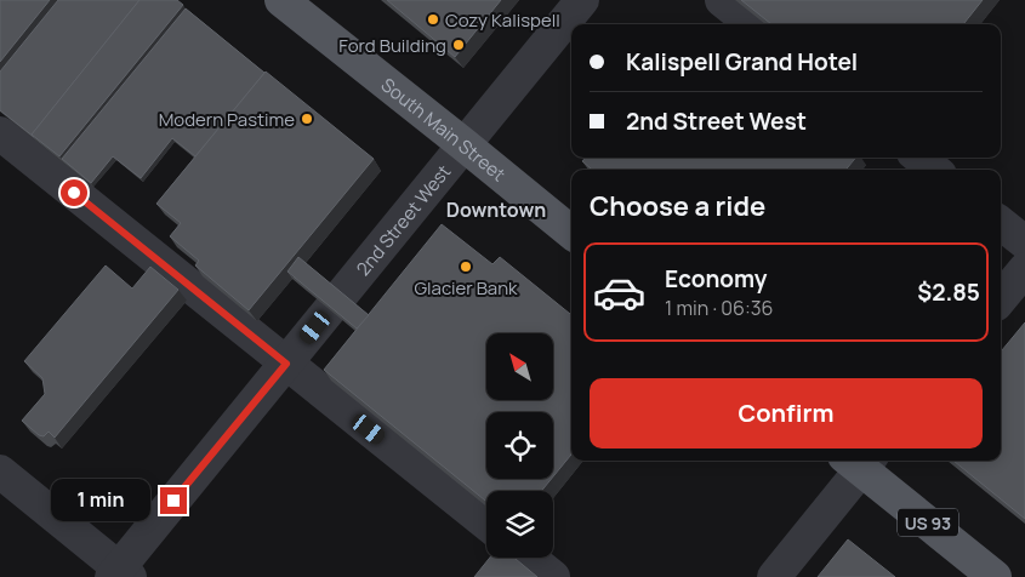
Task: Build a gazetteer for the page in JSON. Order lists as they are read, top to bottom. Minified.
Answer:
{"streets":{"main road":["South Main Street","US 93"],"street":["2nd Street West"]},"crossings":[["South Main Street","2nd Street West"]],"districts":["Downtown"],"places":["Cozy Kalispell","Ford Building","Modern Pastime","Glacier Bank"],"north":"top left","page":{"banner":["Kalispell Grand Hotel","2nd Street West"],"heading":"Choose a ride","list":[{"name":"Economy","note":"1 min · 06:36","value":"$2.85"}],"buttons":"Confirm","bubble":"1 min"}}
